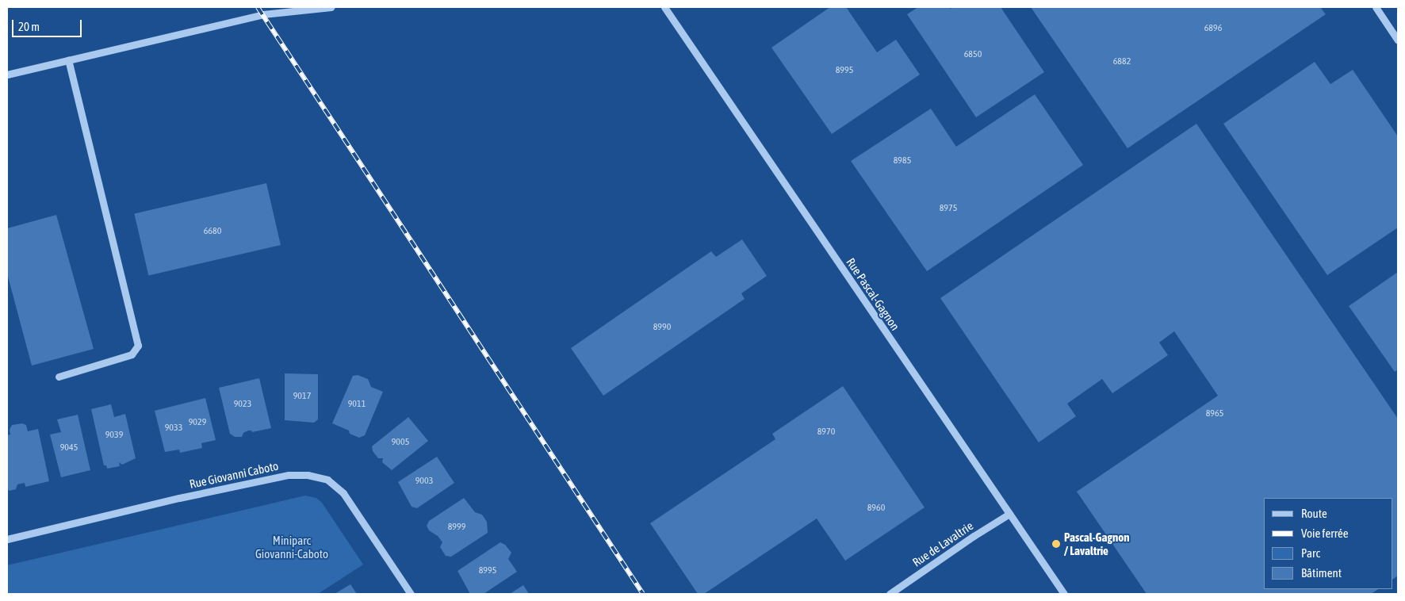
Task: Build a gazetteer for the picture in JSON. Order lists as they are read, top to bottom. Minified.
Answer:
{"streets":{"street":["Rue Pascal-Gagnon","Rue Giovanni Caboto","Rue de Lavaltrie"]},"crossings":[["Rue Pascal-Gagnon","Rue de Lavaltrie"]],"parks":["Miniparc Giovanni-Caboto"],"places":["Pascal-Gagnon / Lavaltrie"],"house_numbers":["6896","6850","6882","8995","8985","8975","6680","8990","9017","9023","9011","8965","9029","9033","8970","9039","9005","9045","9003","8960","8999","8995"],"legend":["Route","Voie ferrée","Parc","Bâtiment"],"scale_bar":"20 m"}
